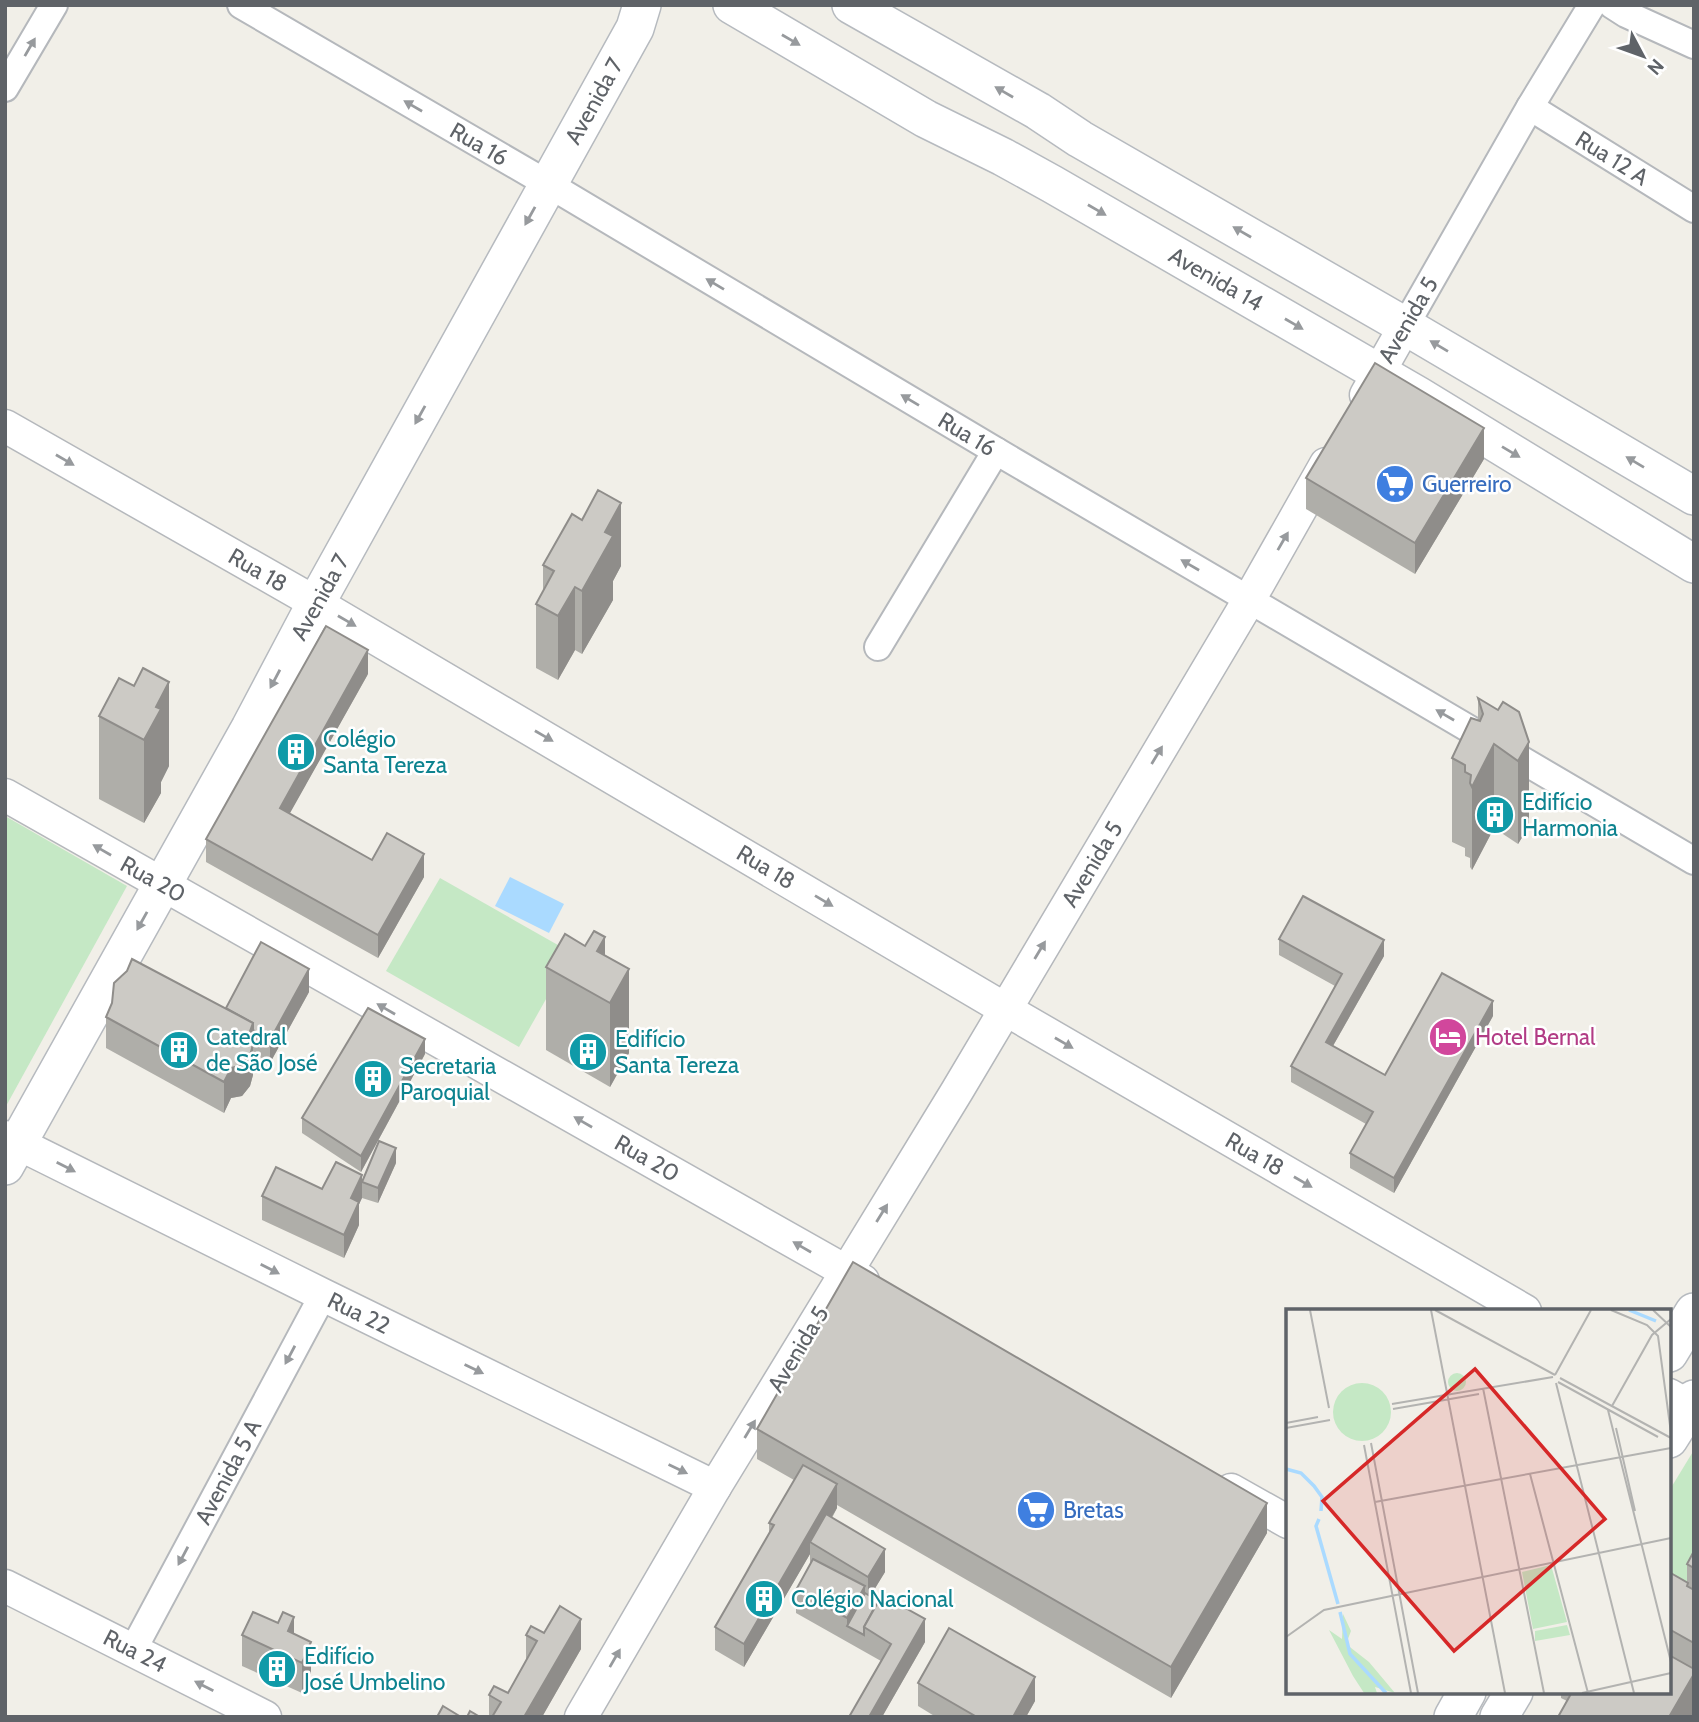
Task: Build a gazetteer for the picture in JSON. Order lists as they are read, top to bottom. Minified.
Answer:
{"streets":{"main road":["Avenida 7","Avenida 14"],"street":["Rua 16","Rua 12 A","Avenida 5","Rua 18","Rua 20","Rua 22","Avenida 5 A","Rua 24"]},"crossings":[["Avenida 7","Rua 16"],["Avenida 7","Rua 18"],["Avenida 7","Rua 20"],["Avenida 7","Rua 22"],["Rua 16","Avenida 5"],["Rua 12 A","Avenida 5"],["Avenida 14","Avenida 5"],["Avenida 5","Rua 18"],["Avenida 5","Rua 20"],["Avenida 5","Rua 22"],["Rua 22","Avenida 5 A"],["Avenida 5 A","Rua 24"]],"one_way":["Avenida 7","Rua 16","Avenida 5","Rua 18","Rua 20","Rua 22","Avenida 5 A","Rua 24"],"places":{"supermarket":["Guerreiro","Bretas"],"building":["Colégio Santa Tereza","Edifício Harmonia","Catedral de São José","Edifício Santa Tereza","Secretaria Paroquial","Colégio Nacional","Edifício José Umbelino"],"hotel":["Hotel Bernal"]},"north":"bottom right"}
